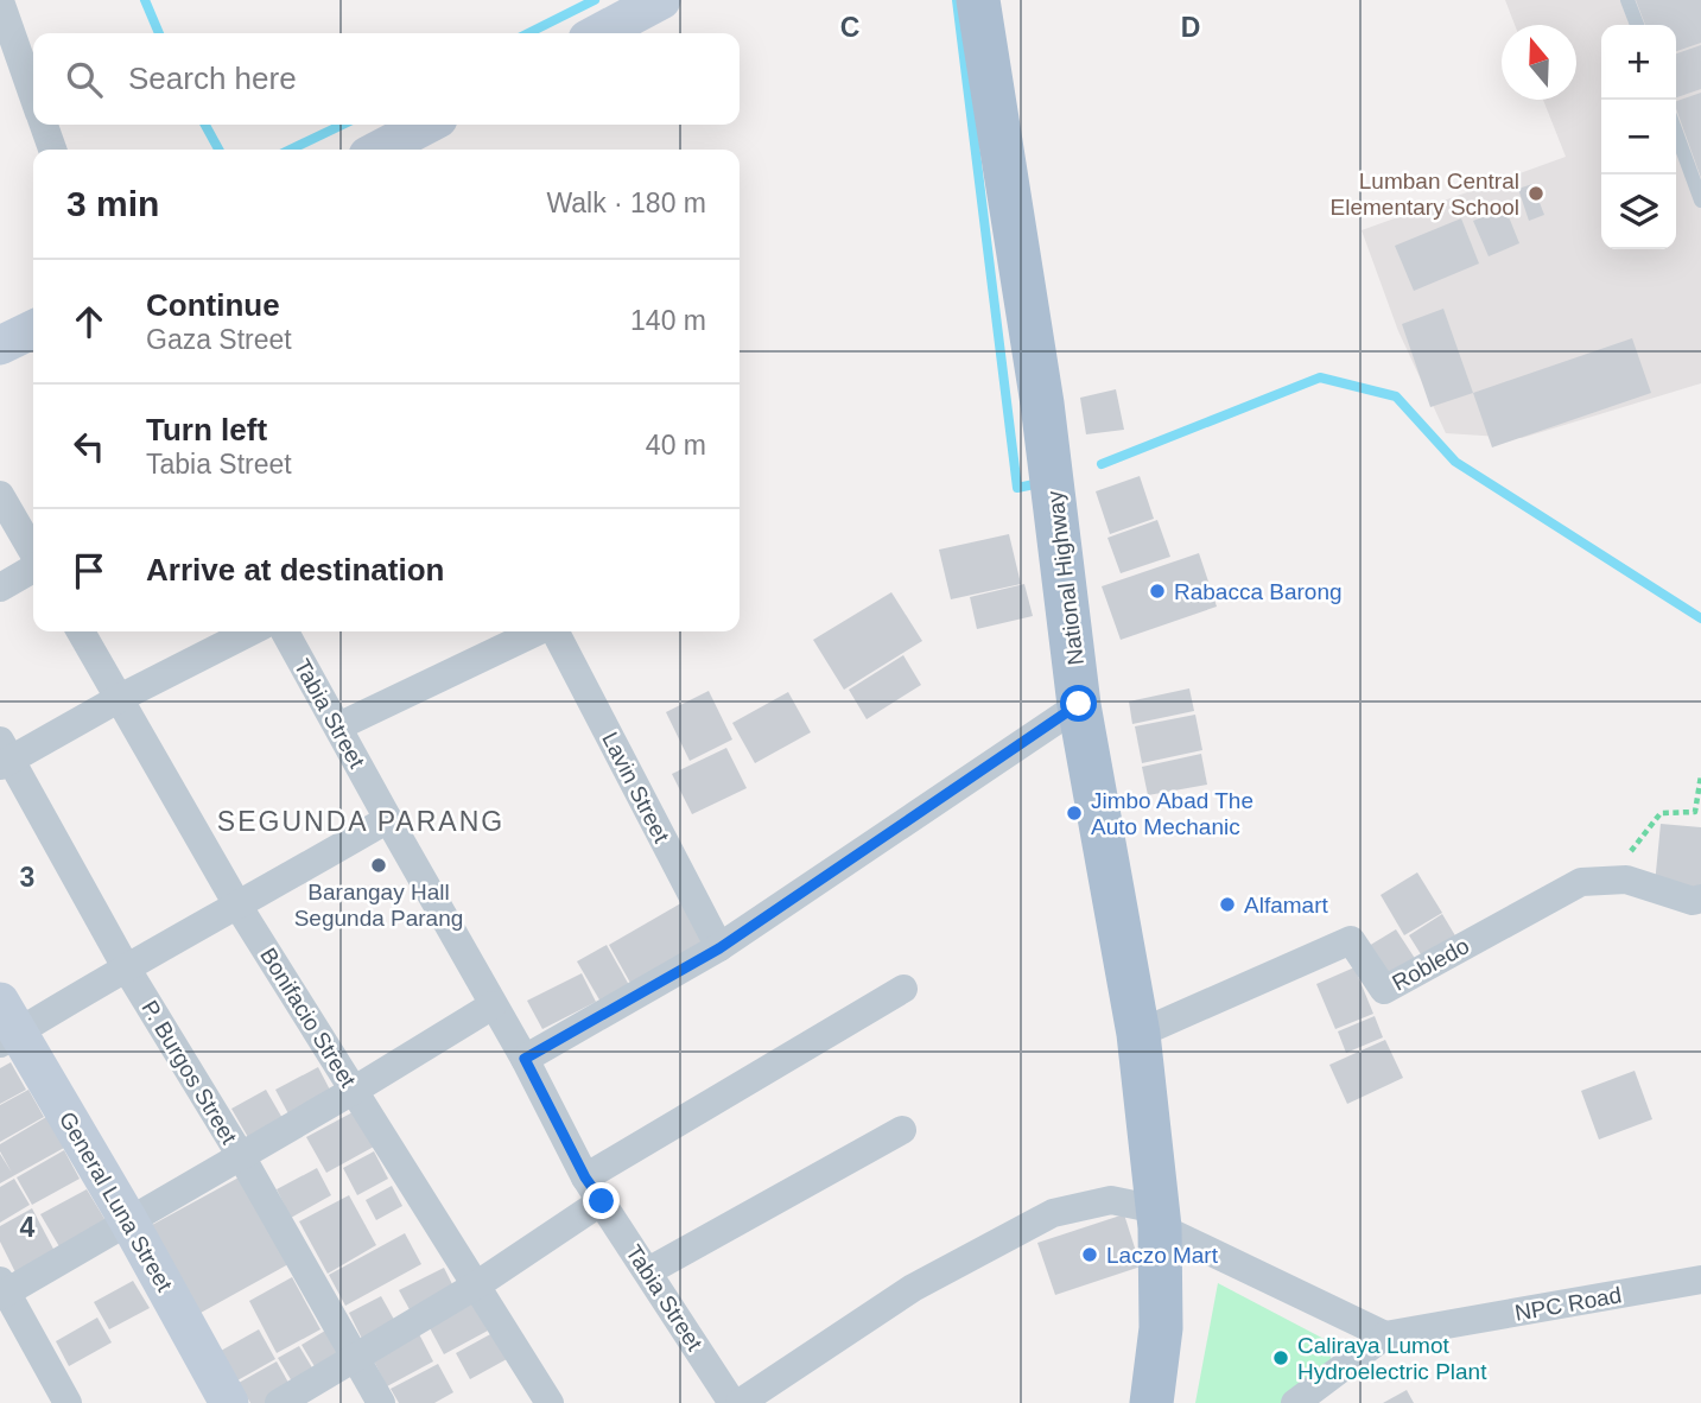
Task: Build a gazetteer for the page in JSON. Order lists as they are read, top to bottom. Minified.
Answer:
{"streets":{"main road":["National Highway"],"street":["Tabia Street","Lavin Street","Robledo","Bonifacio Street","P. Burgos Street","General Luna Street","NPC Road"]},"crossings":[["National Highway","Robledo"]],"districts":["SEGUNDA PARANG"],"places":["Lumban Central Elementary School","Rabacca Barong","Jimbo Abad The Auto Mechanic","Barangay Hall Segunda Parang","Alfamart","Laczo Mart","Caliraya Lumot Hydroelectric Plant"],"north":"top","page":{"map_buttons":["+","−"],"search":"Search here","heading":["3 min","Walk · 180 m"],"list":[["Continue","Gaza Street","140 m"],["Turn left","Tabia Street","40 m"],"Arrive at destination"]},"grid":{"columns":["C","D"],"rows":["3","4"]}}
